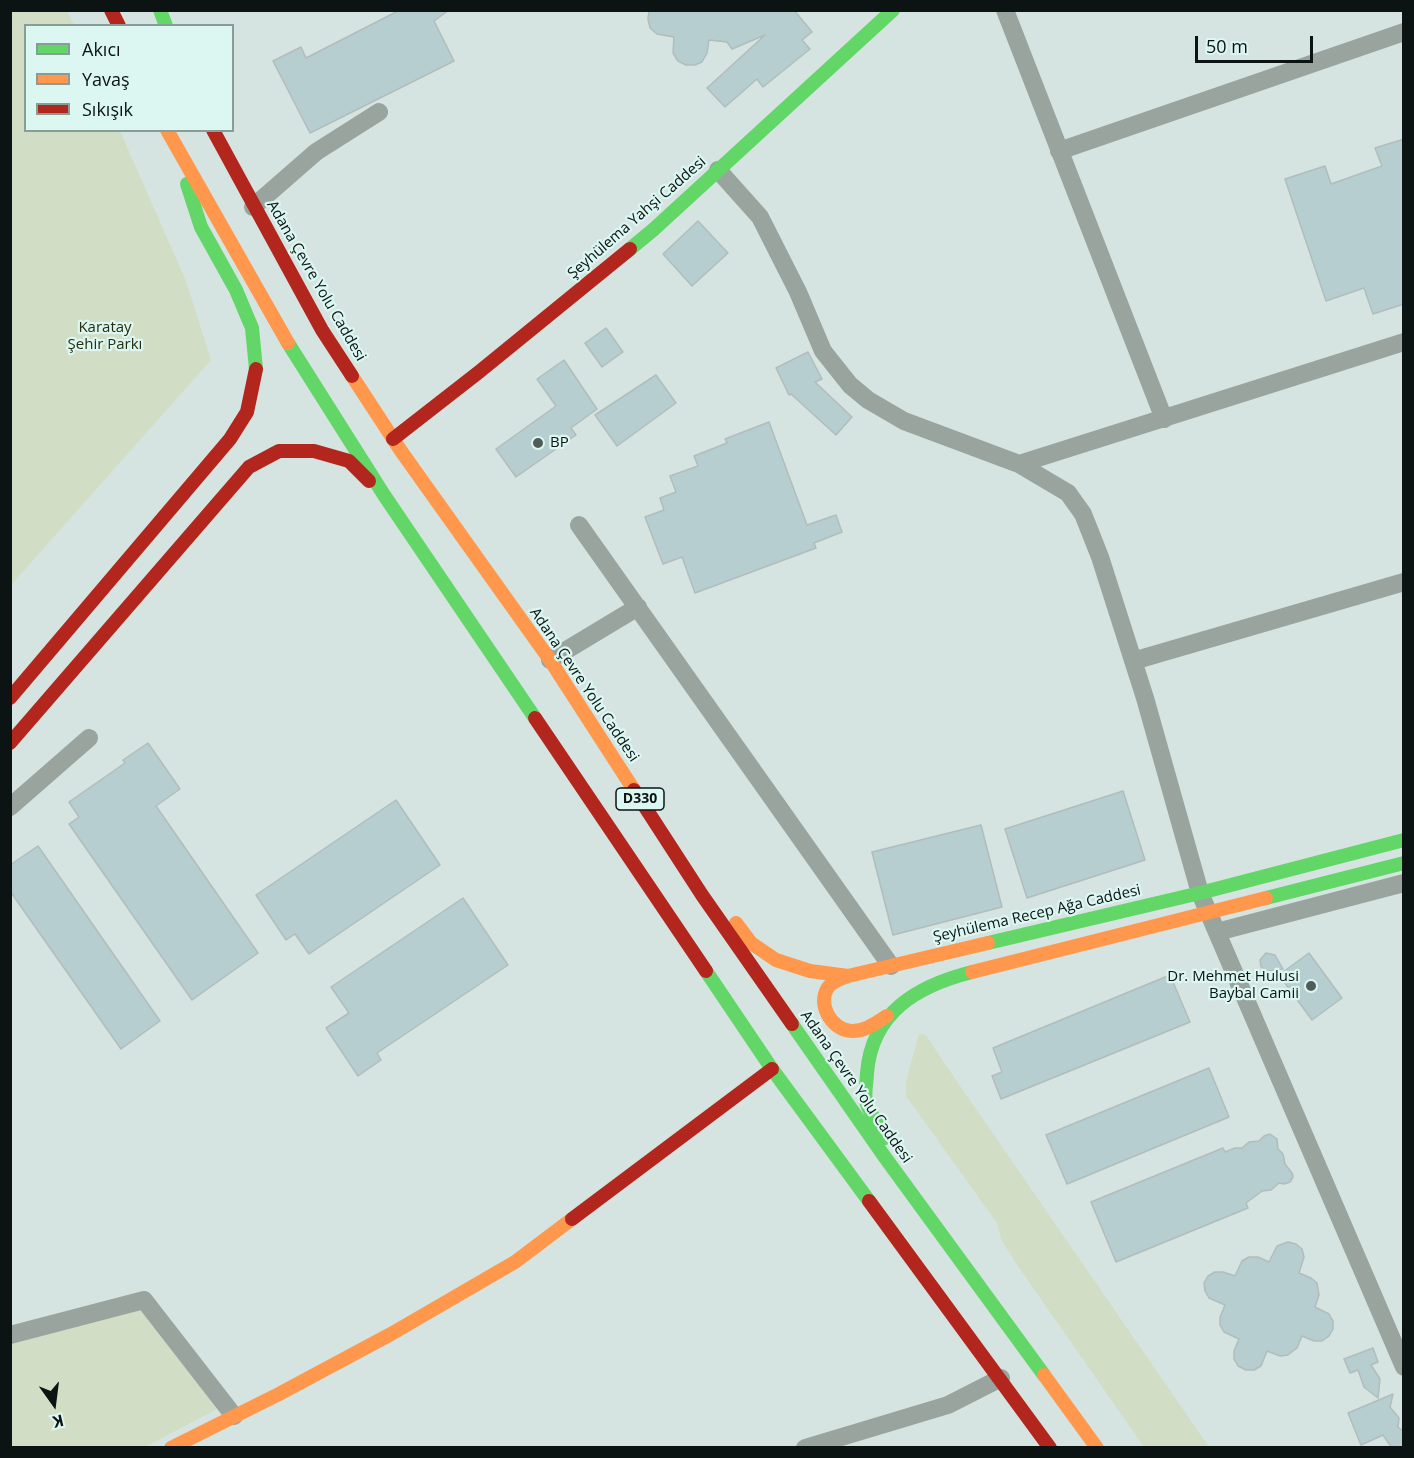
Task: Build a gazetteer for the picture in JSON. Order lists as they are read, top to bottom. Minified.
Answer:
{"streets":{"main road":["Şeyhülema Yahşi Caddesi","Adana Çevre Yolu Caddesi","D330","Şeyhülema Recep Ağa Caddesi"]},"crossings":[["Şeyhülema Yahşi Caddesi","Adana Çevre Yolu Caddesi"],["Adana Çevre Yolu Caddesi","Şeyhülema Recep Ağa Caddesi"]],"parks":["Karatay Şehir Parkı"],"places":["BP","Dr. Mehmet Hulusi Baybal Camii"],"legend":["Akıcı","Yavaş","Sıkışık"],"scale_bar":"50 m","north":"bottom"}
